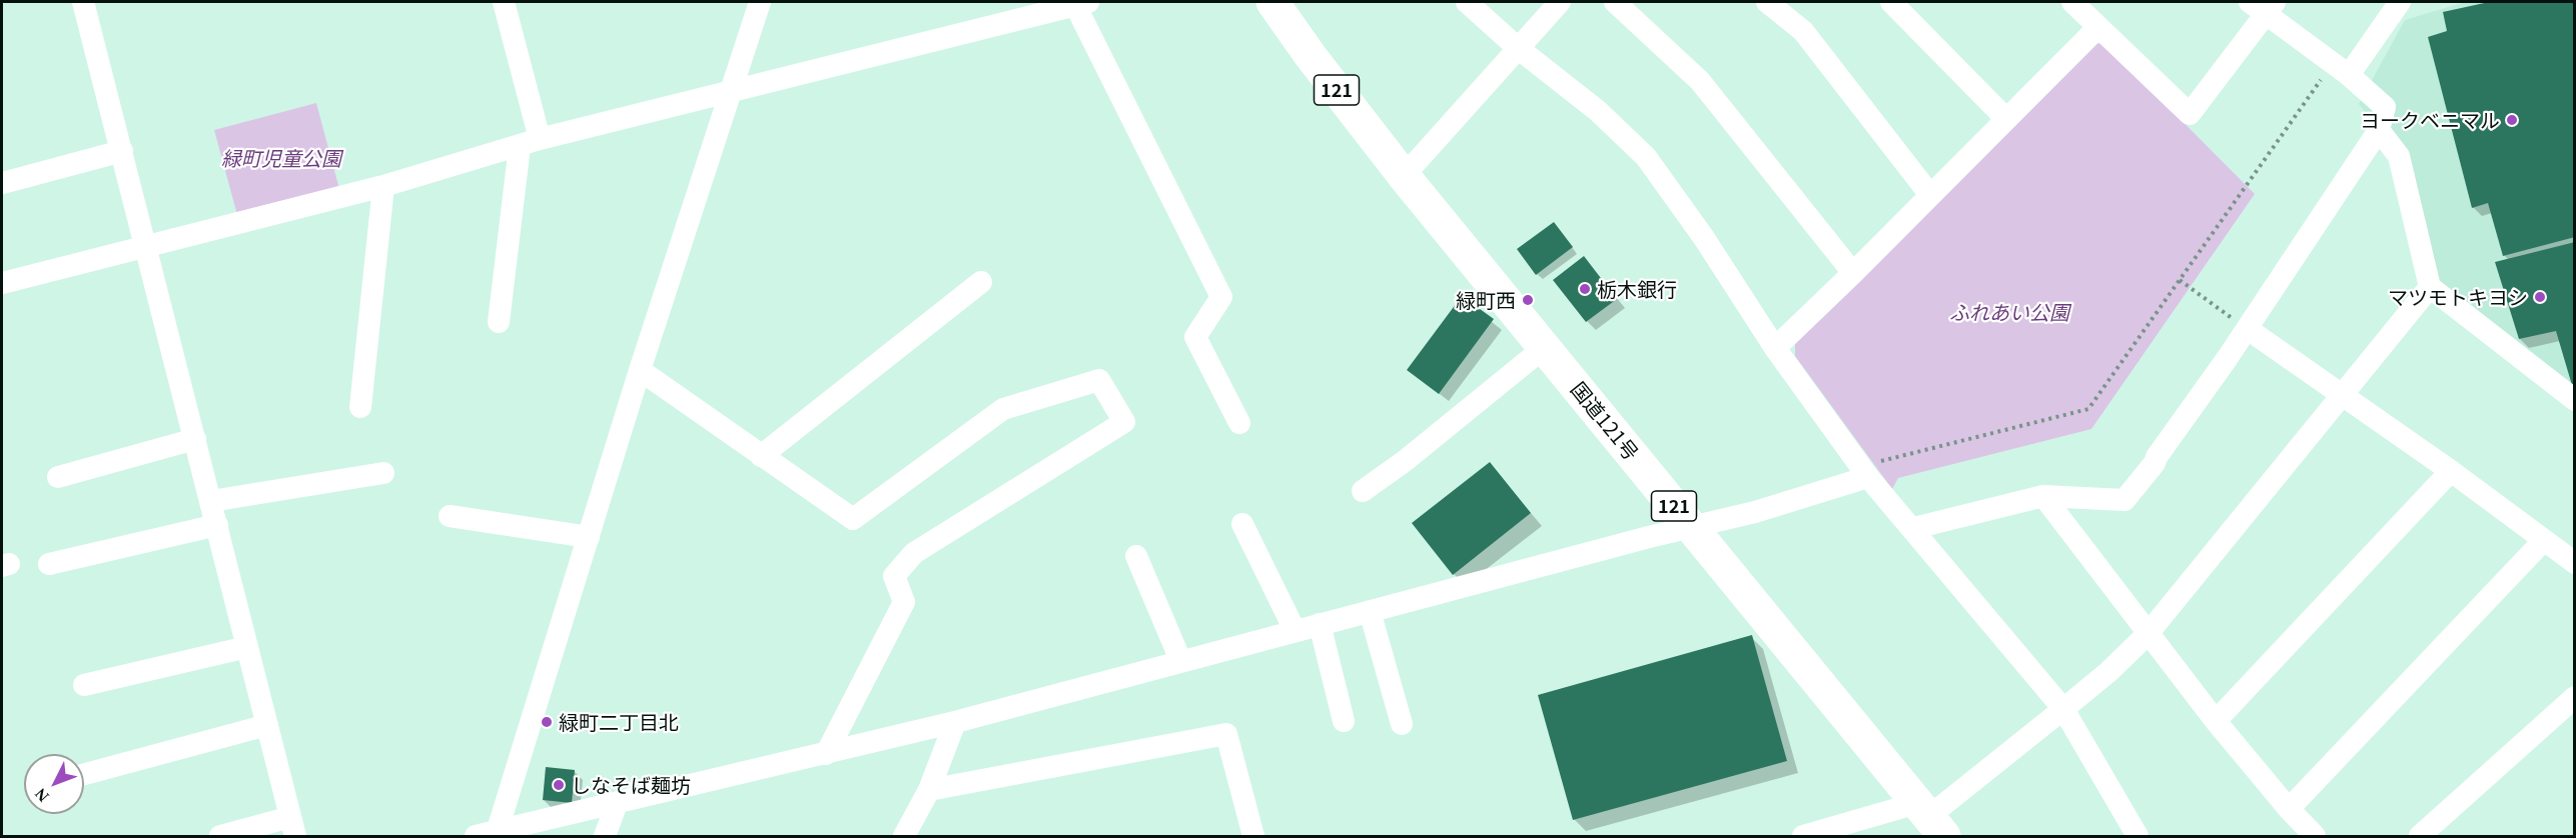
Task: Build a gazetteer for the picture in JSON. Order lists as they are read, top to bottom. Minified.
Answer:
{"streets":{"highway":["121","国道121号"]},"parks":["緑町児童公園","ふれあい公園"],"places":["ヨークベニマル","栃木銀行","マツモトキヨシ","緑町西","緑町二丁目北","しなそば麺坊"],"north":"bottom left"}
